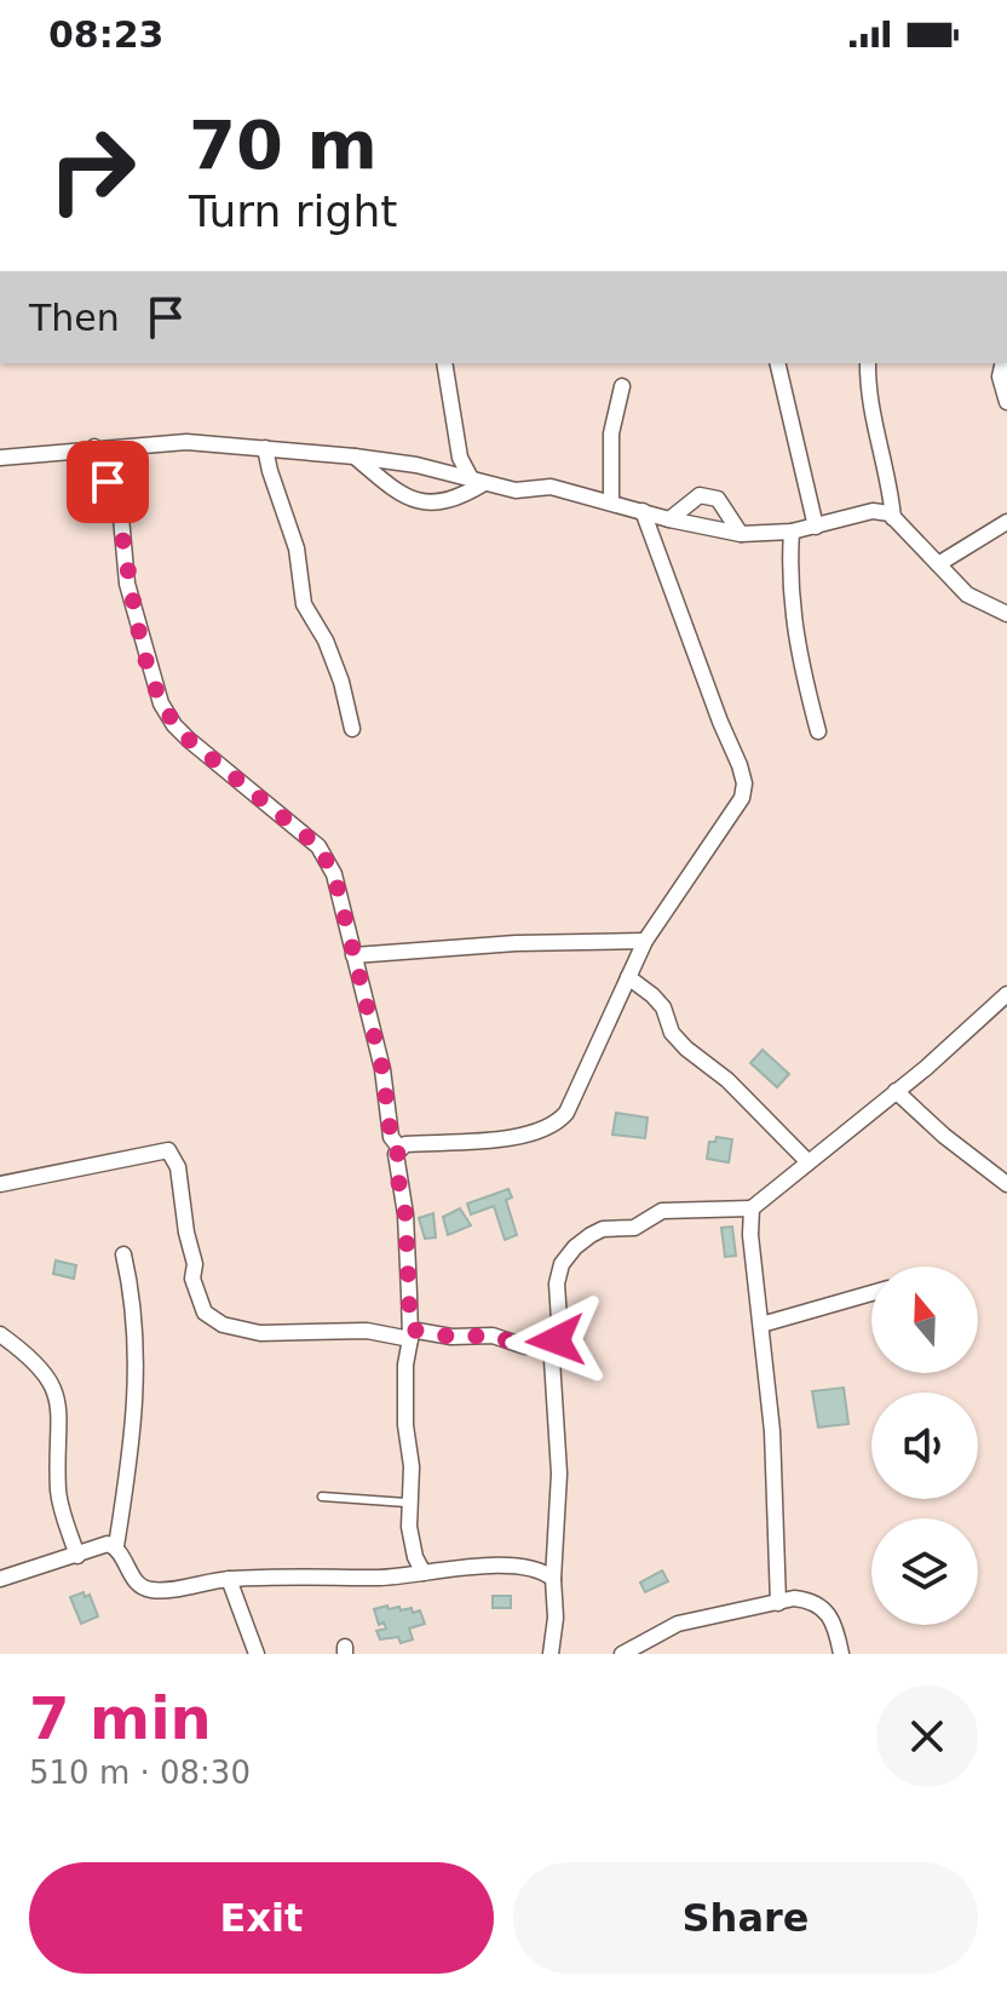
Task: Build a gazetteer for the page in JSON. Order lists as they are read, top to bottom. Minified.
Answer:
{"north":"top","page":{"status":"08:23","turn":["70 m","Turn right"],"then":"Then","heading":["7 min","510 m · 08:30"],"buttons":["Exit","Share"]}}
